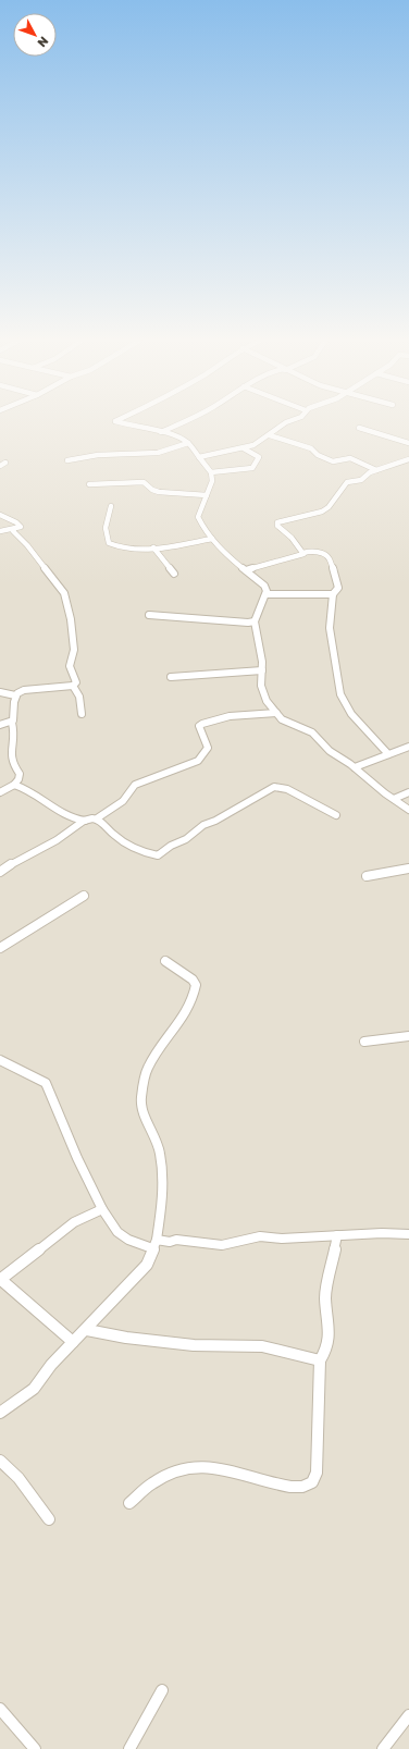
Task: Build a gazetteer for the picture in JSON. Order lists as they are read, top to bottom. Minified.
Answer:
{"north":"bottom right"}
